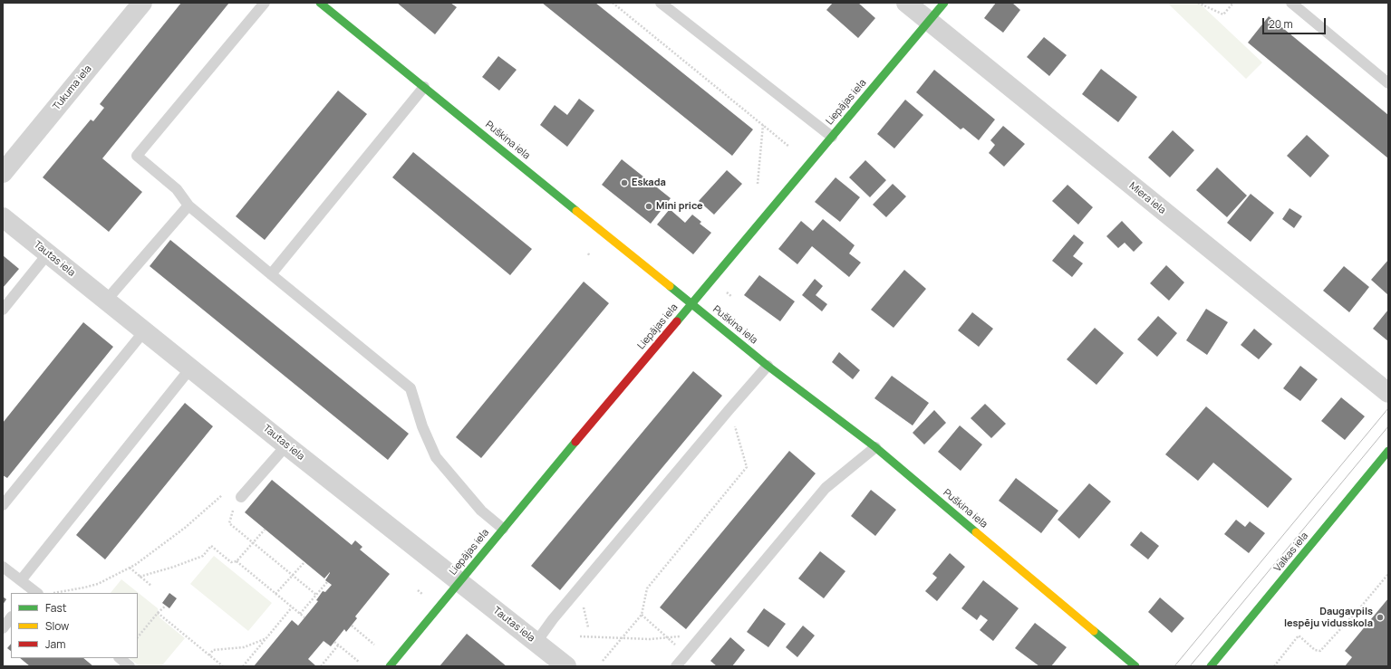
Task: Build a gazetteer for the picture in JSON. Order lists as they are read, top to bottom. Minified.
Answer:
{"streets":{"street":["Tukuma iela","Liepājas iela","Puškina iela","Miera iela","Tautas iela","Valkas iela"]},"crossings":[["Liepājas iela","Puškina iela"],["Liepājas iela","Miera iela"],["Liepājas iela","Tautas iela"]],"places":["Eskada","Mini price","Daugavpils Iespēju vidusskola"],"legend":["Fast","Slow","Jam"],"scale_bar":"20 m"}
